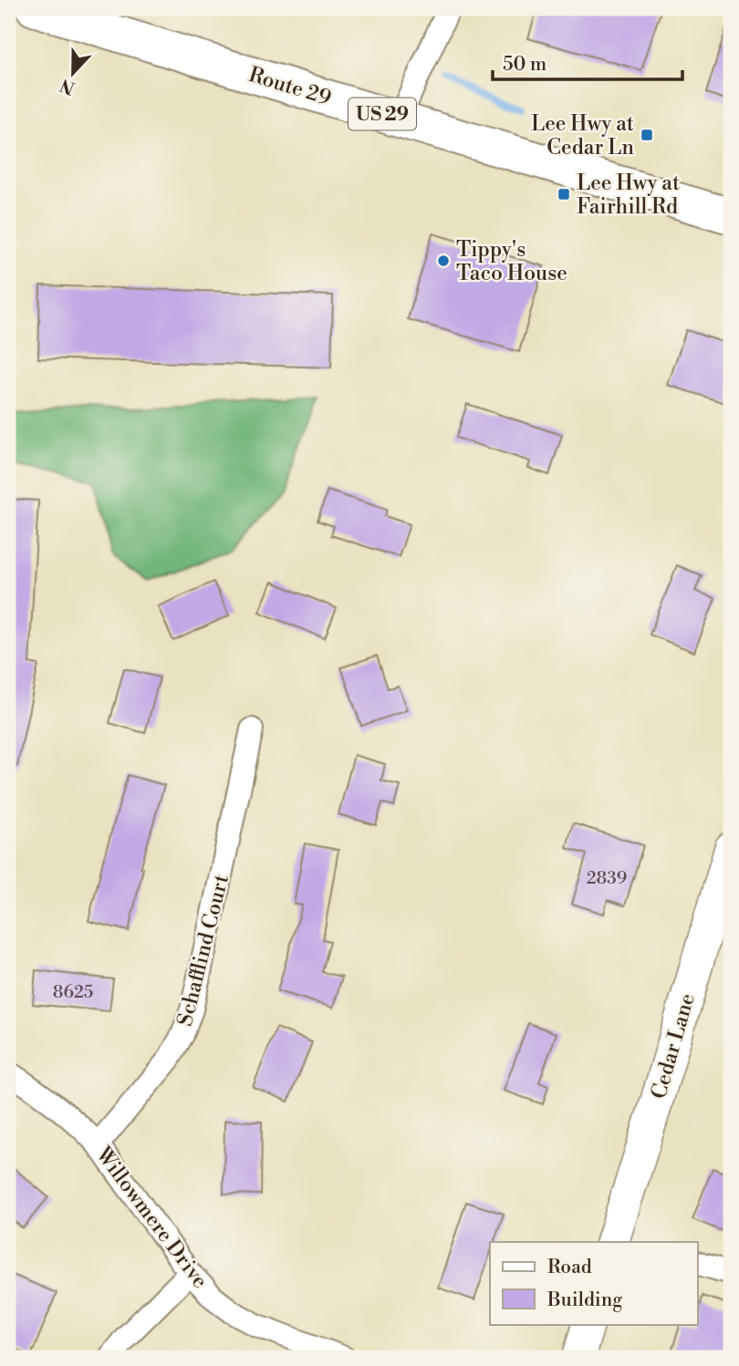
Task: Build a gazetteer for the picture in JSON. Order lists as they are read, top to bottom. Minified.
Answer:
{"streets":{"main road":["Route 29","US 29","Cedar Lane"],"street":["Schafflind Court","Willowmere Drive"]},"crossings":[["Schafflind Court","Willowmere Drive"]],"places":{"transit":["Lee Hwy at Cedar Ln","Lee Hwy at Fairhill Rd"],"other":["Tippy's Taco House"]},"house_numbers":["2839","8625"],"legend":["Road","Building"],"scale_bar":"50 m","north":"bottom"}
